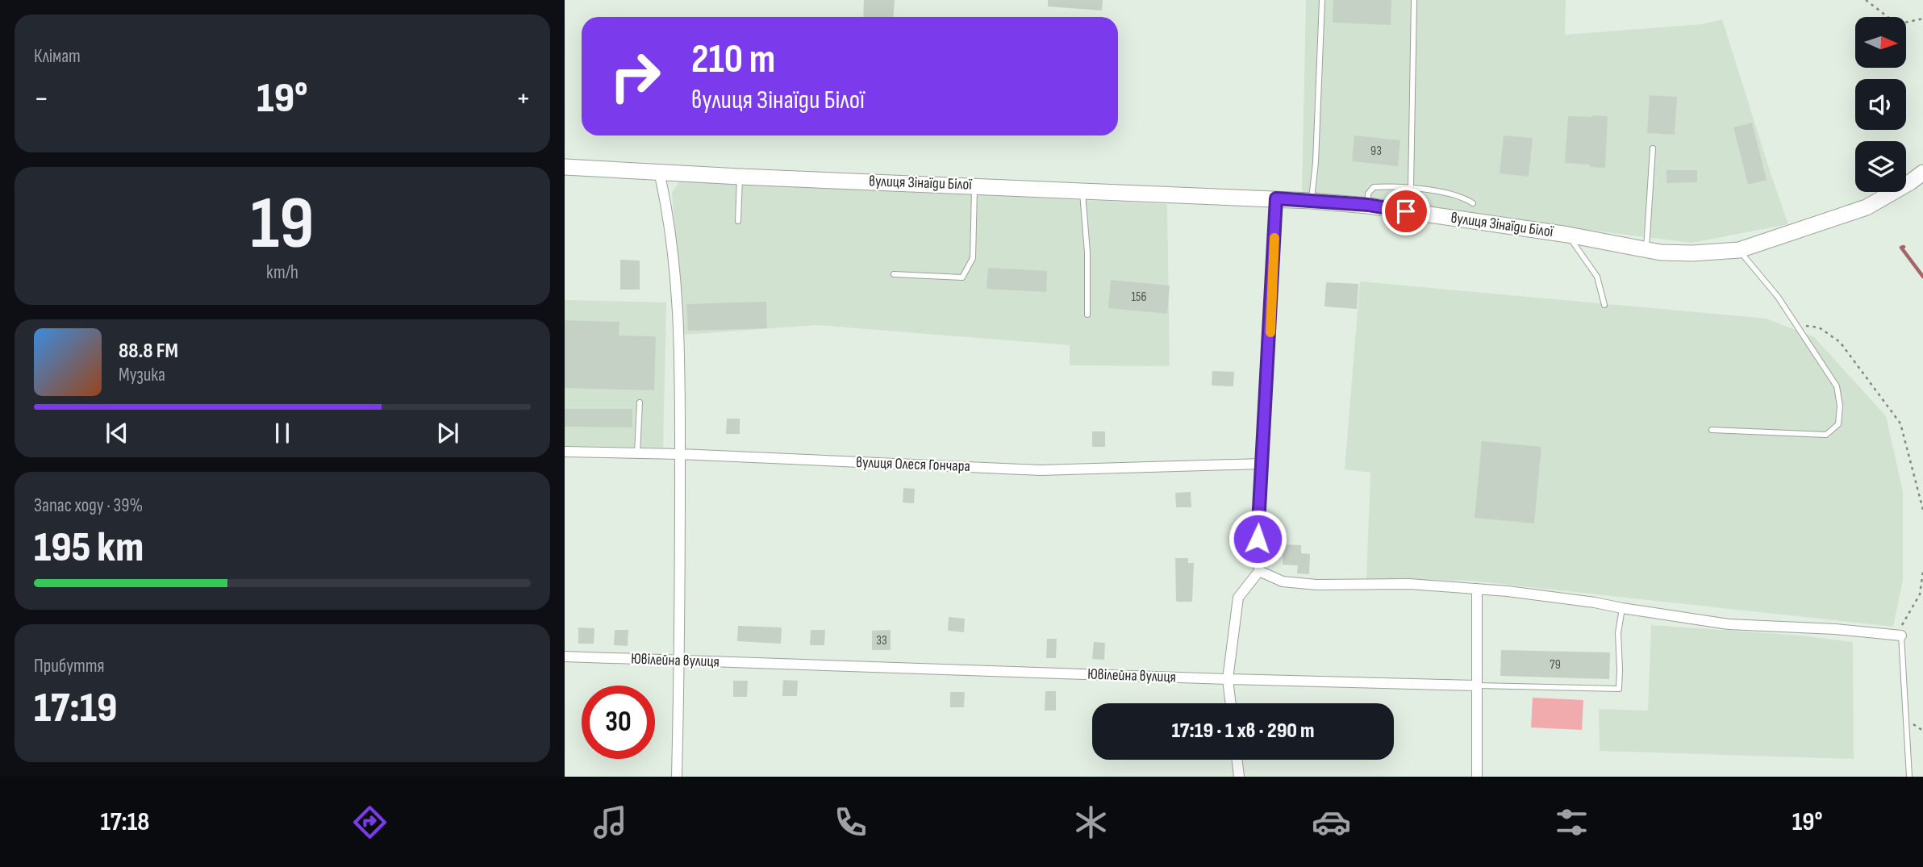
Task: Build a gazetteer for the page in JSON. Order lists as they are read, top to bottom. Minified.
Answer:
{"streets":{"street":["вулиця Зінаїди Білої","вулиця Олеся Гончара","Ювілейна вулиця"]},"house_numbers":["93","156","33","79"],"north":"right","page":{"tile":["Клімат",["19","km/h"],["Запас ходу · 39%","195 km"],["Прибуття","17:19"]],"turn":["210 m","вулиця Зінаїди Білої"],"heat":["−","19°","+"],"song":["88.8 FM","Музика"],"limit":"30","trip":"17:19 · 1 хв · 290 m","tabs":["17:18","19°"]}}
